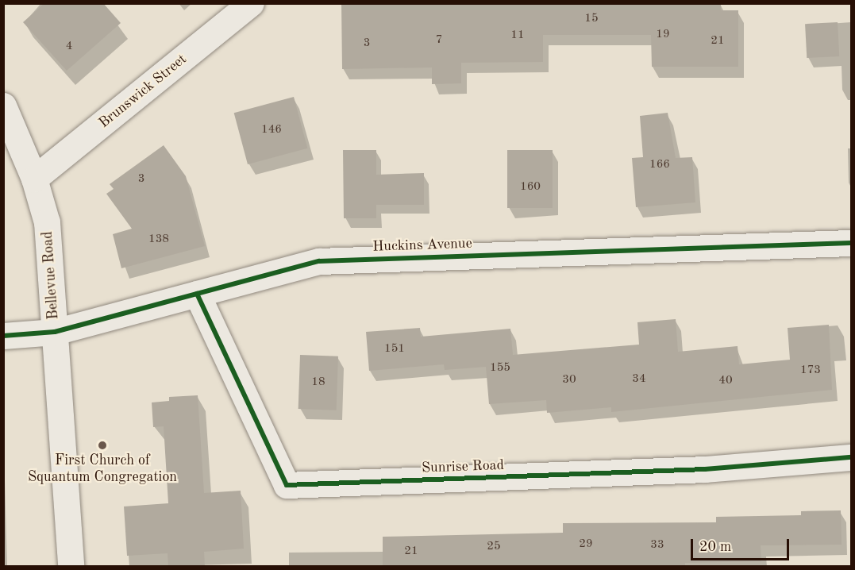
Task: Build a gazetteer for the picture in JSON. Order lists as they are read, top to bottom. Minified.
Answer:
{"streets":{"street":["Brunswick Street","Huckins Avenue","Bellevue Road","Sunrise Road"]},"crossings":[["Brunswick Street","Bellevue Road"],["Huckins Avenue","Bellevue Road"],["Huckins Avenue","Sunrise Road"]],"places":["First Church of Squantum Congregation"],"house_numbers":["15","19","11","7","21","3","4","146","166","3","160","138","151","155","173","34","30","40","18","29","33","25","21"],"scale_bar":"20 m"}
